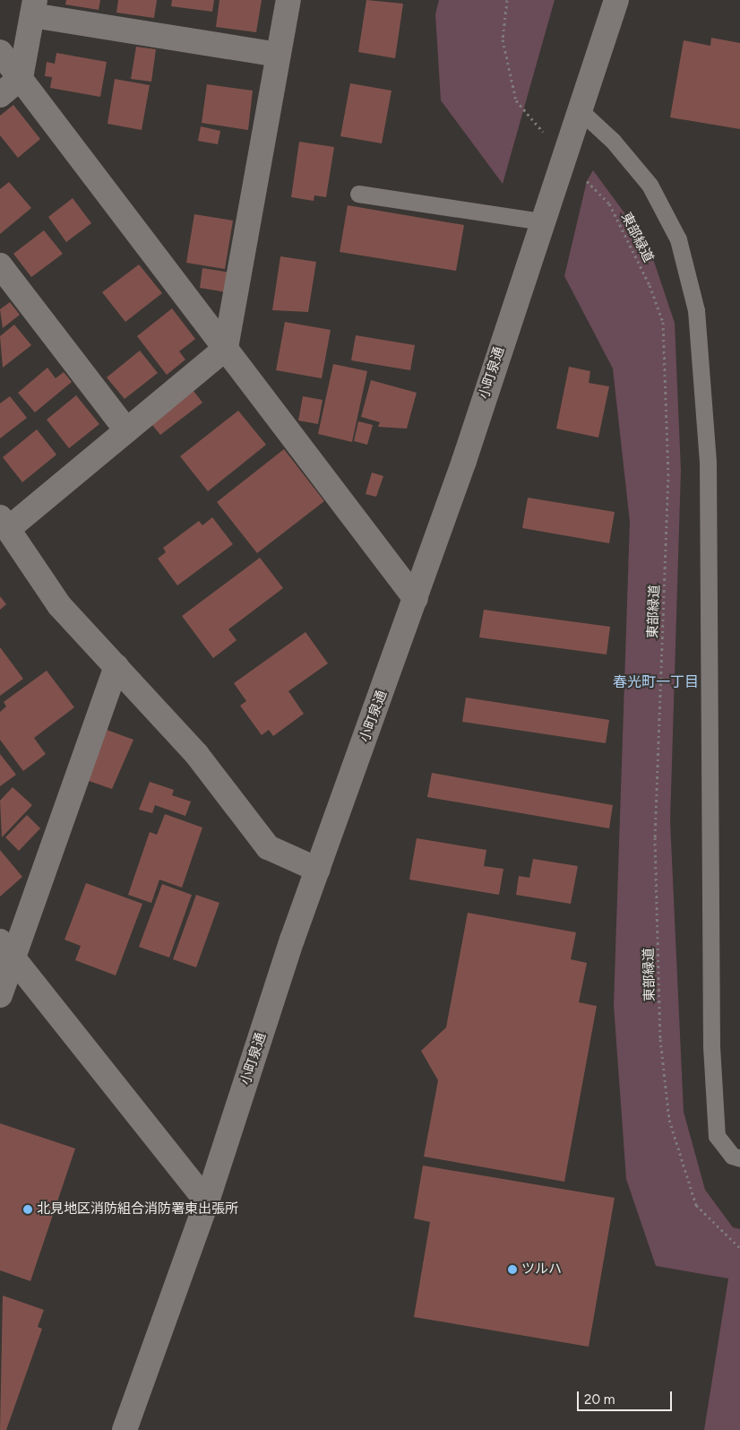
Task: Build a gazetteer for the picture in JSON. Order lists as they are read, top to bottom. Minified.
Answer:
{"streets":{"street":["小町泉通"],"path":["東部緑道"]},"crossings":[["東部緑道","小町泉通"]],"districts":["春光町一丁目"],"places":["北見地区消防組合消防署東出張所","ツルハ"],"scale_bar":"20 m"}
